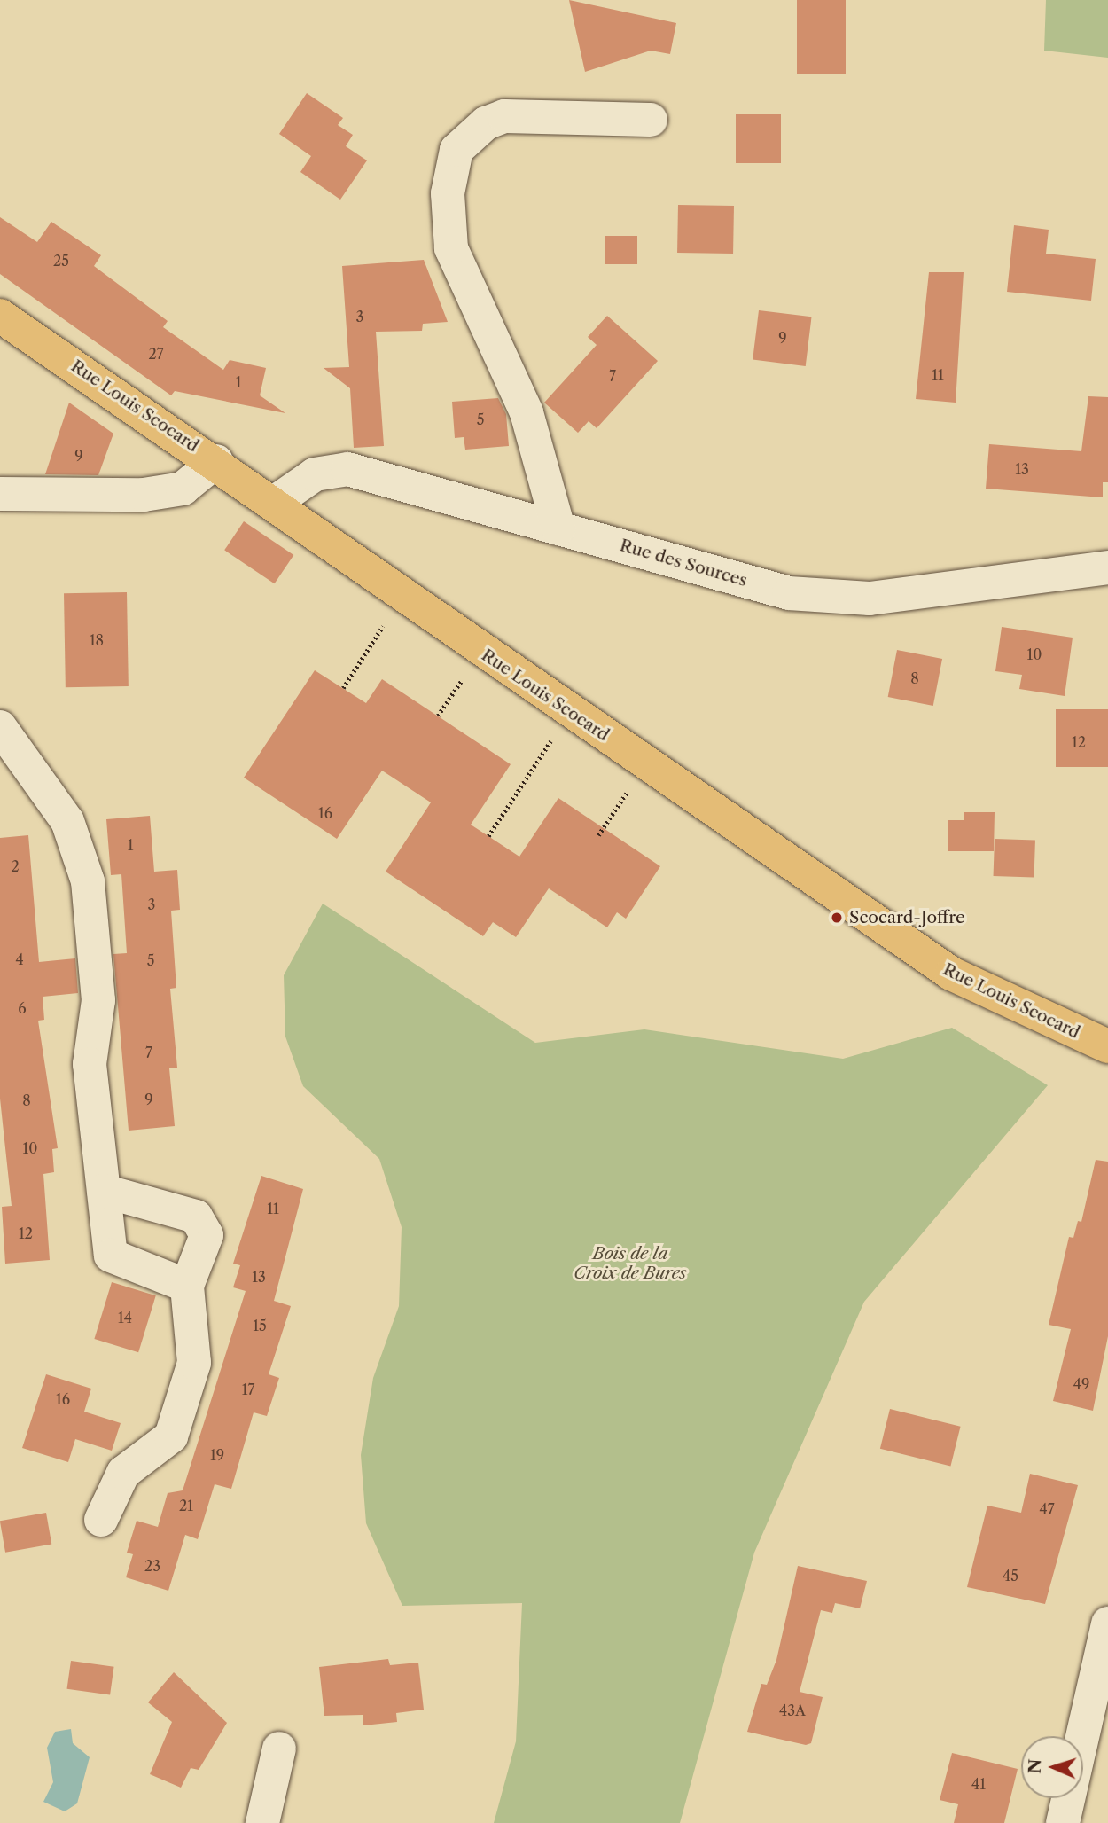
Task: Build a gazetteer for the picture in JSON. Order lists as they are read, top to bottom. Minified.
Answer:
{"streets":{"main road":["Rue Louis Scocard"],"street":["Rue des Sources"]},"crossings":[["Rue Louis Scocard","Rue des Sources"]],"parks":["Bois de la Croix de Bures"],"places":["Scocard-Joffre"],"house_numbers":["25","3","9","27","11","7","1","5","9","13","18","10","8","12","16","1","2","3","4","5","6","7","9","8","10","11","12","13","14","15","49","17","16","19","21","47","23","45","43A","41"],"north":"left"}
